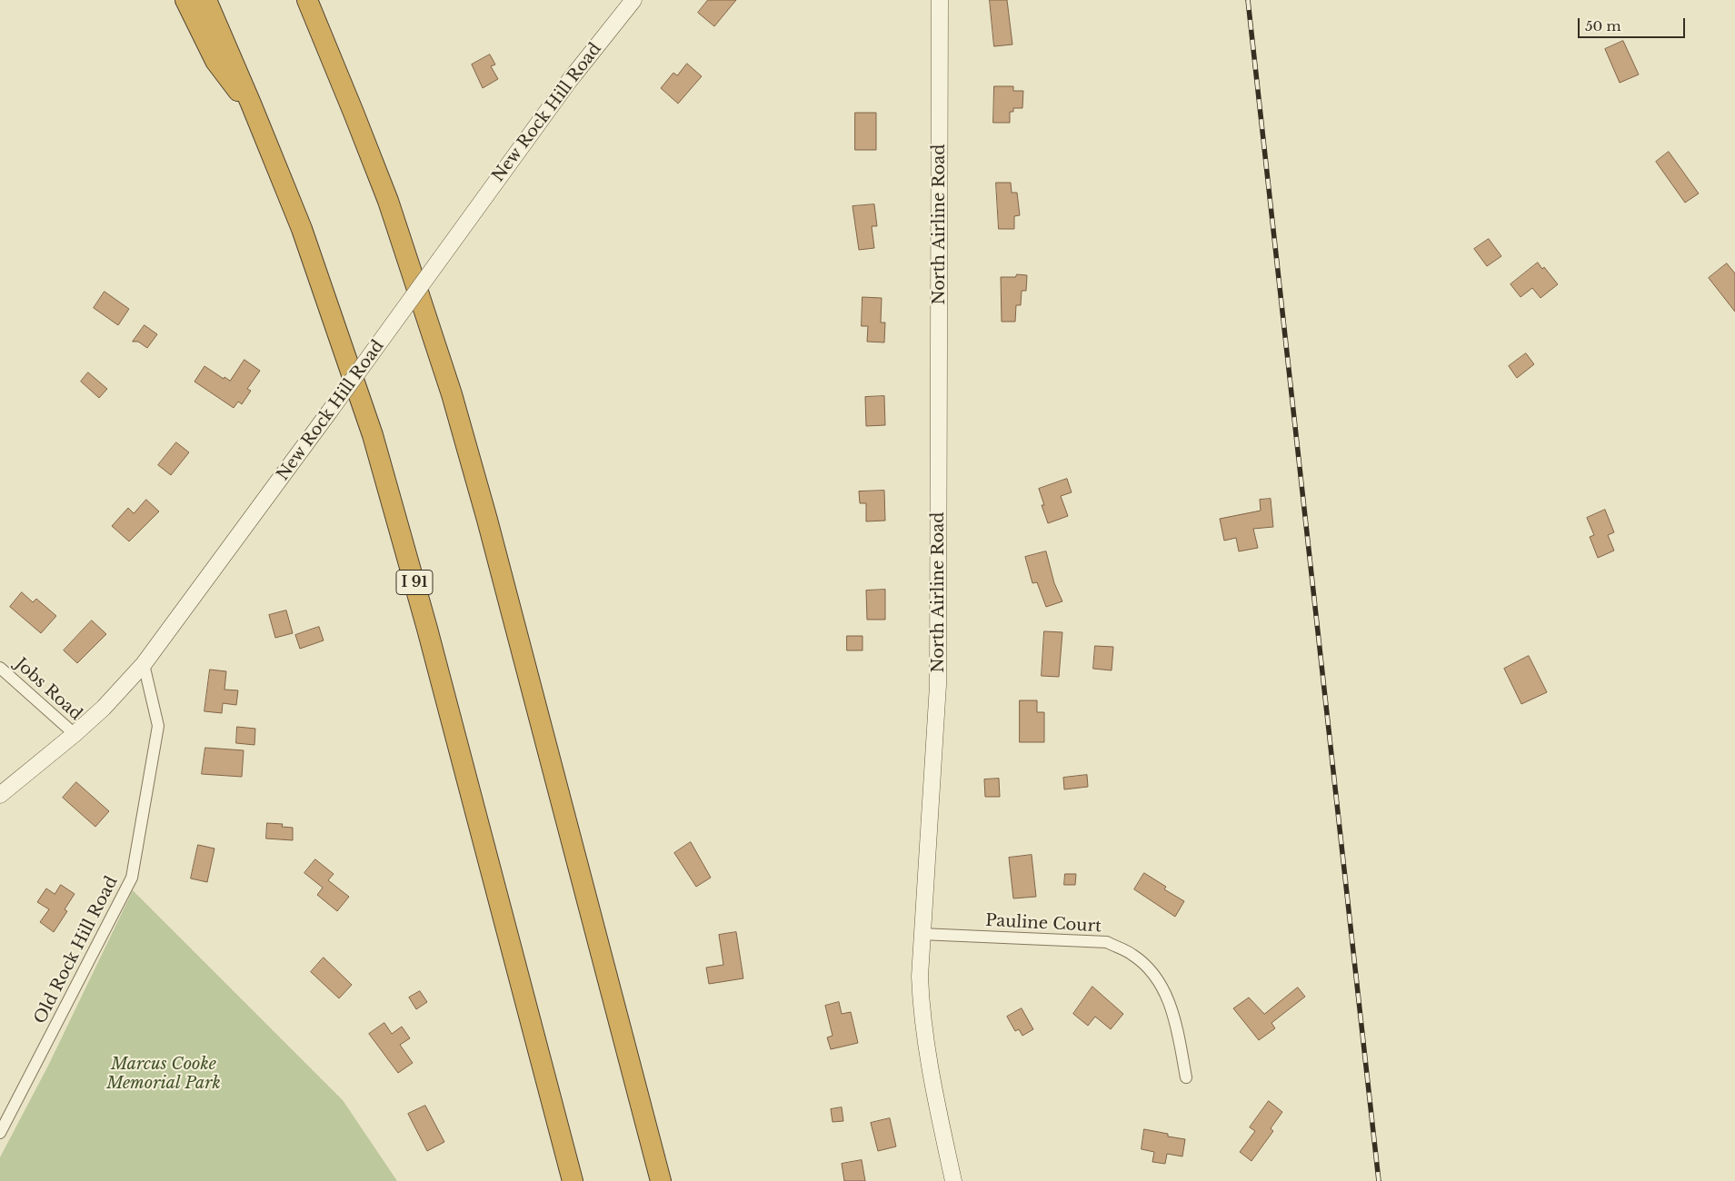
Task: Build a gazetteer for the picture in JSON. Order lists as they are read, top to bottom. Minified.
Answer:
{"streets":{"highway":["I 91"],"main road":["New Rock Hill Road","North Airline Road"],"street":["Jobs Road","Pauline Court","Old Rock Hill Road"]},"crossings":[["New Rock Hill Road","Jobs Road"],["New Rock Hill Road","Old Rock Hill Road"],["North Airline Road","Pauline Court"]],"parks":["Marcus Cooke Memorial Park"],"scale_bar":"50 m"}
